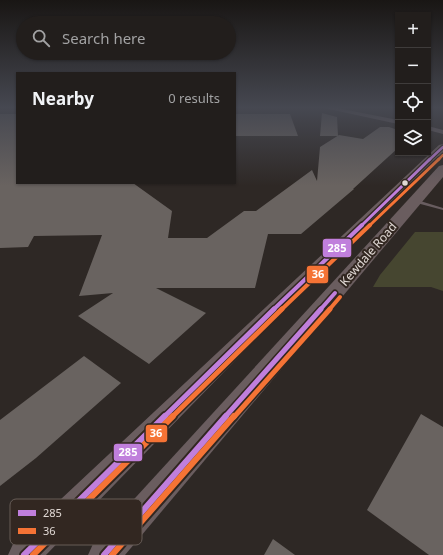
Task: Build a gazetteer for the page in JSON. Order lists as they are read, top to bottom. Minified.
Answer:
{"streets":{"main road":["Kewdale Road"]},"lines":["transit line 285","transit line 36"],"legend":["285","36"],"page":{"map_buttons":["+","−"],"search":"Search here","heading":["Nearby","0 results"]}}
